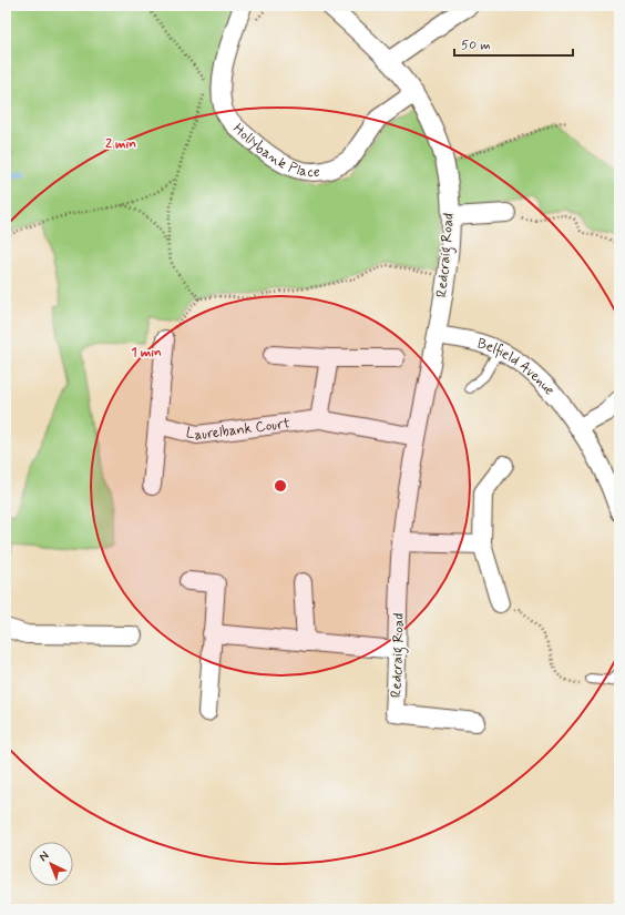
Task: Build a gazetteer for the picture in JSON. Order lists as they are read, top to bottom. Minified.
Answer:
{"streets":{"street":["Hollybank Place","Redcraig Road","Belfield Avenue","Laurelbank Court"]},"crossings":[["Hollybank Place","Redcraig Road"],["Redcraig Road","Belfield Avenue"],["Redcraig Road","Laurelbank Court"]],"scale_bar":"50 m","north":"top left","rings":["2 min","1 min"]}
